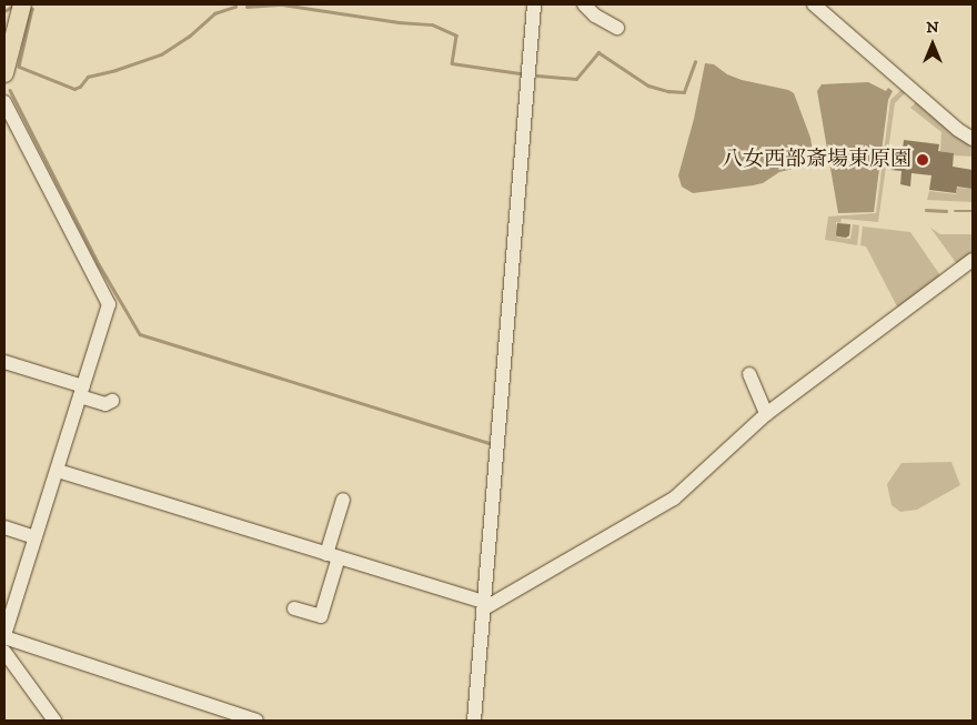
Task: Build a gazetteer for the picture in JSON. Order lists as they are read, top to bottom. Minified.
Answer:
{"places":["八女西部斎場東原園"],"north":"top"}
